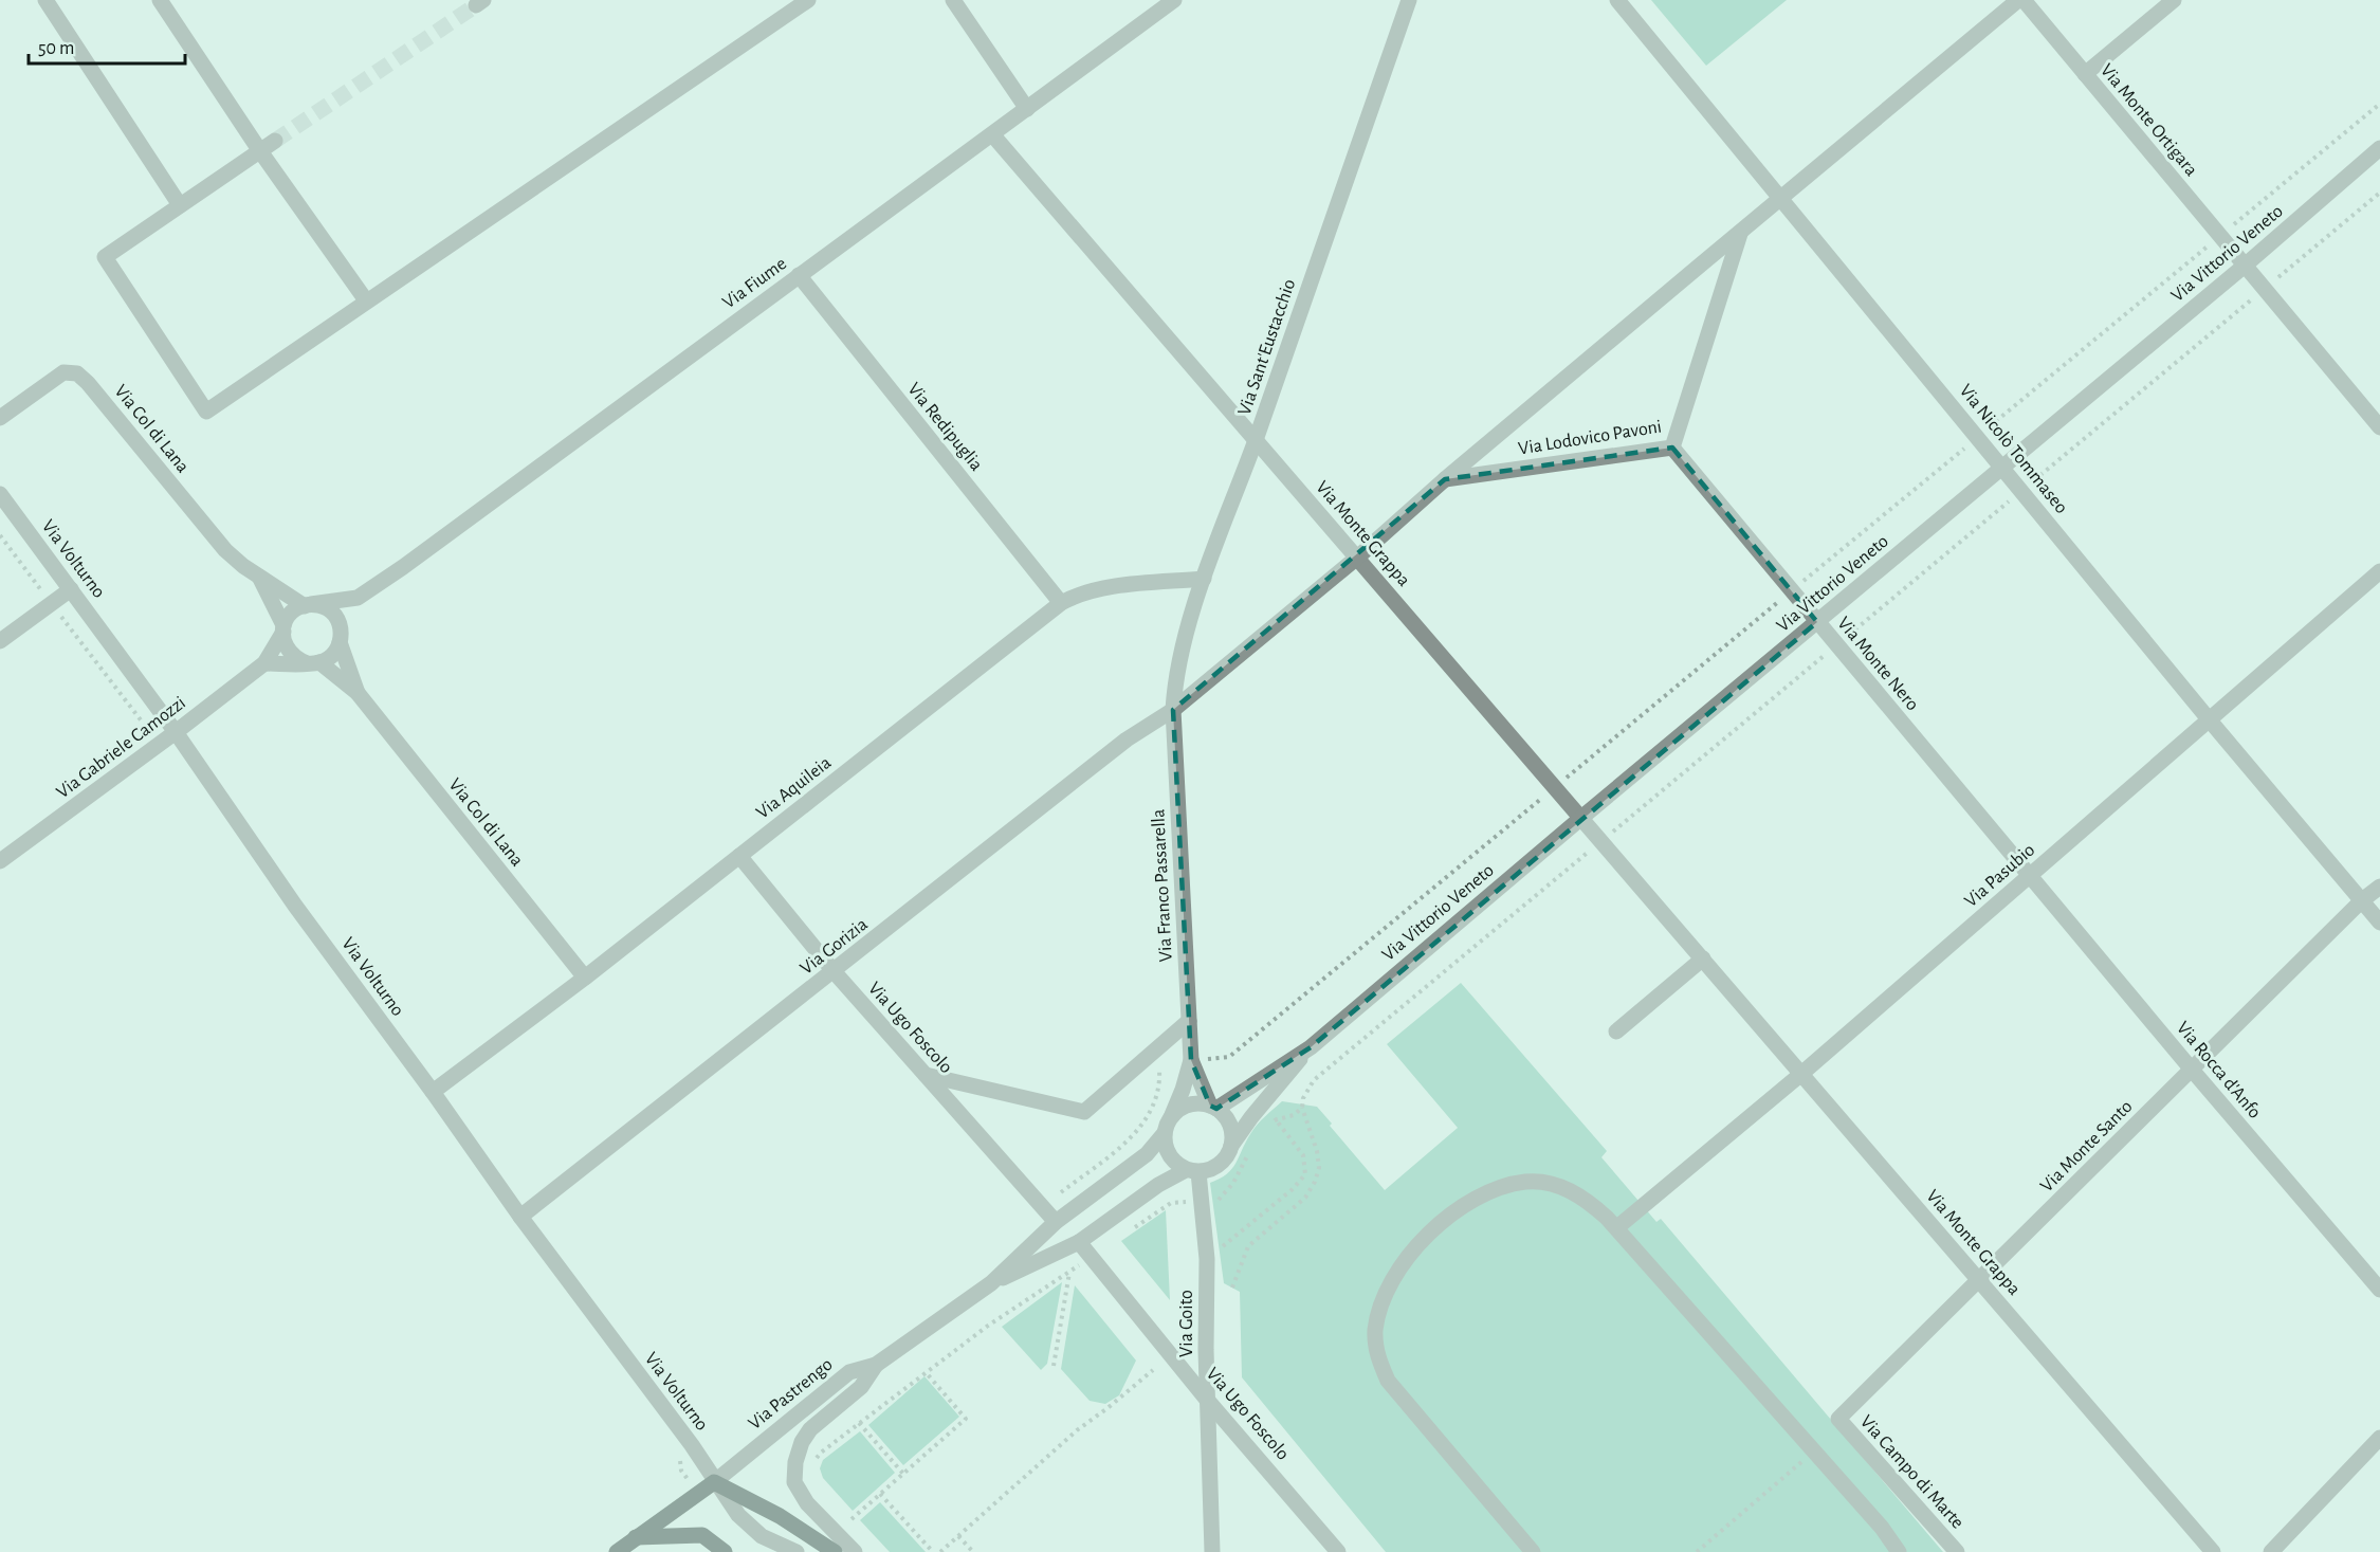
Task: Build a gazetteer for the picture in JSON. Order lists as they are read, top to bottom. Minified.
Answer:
{"streets":{"street":["Via Monte Ortigara","Via Vittorio Veneto","Via Fiume","Via Sant'Eustacchio","Via Redipuglia","Via Col di Lana","Via Lodovico Pavoni","Via Nicolò Tommaseo","Via Monte Grappa","Via Volturno","Via Monte Nero","Via Gabriele Camozzi","Via Aquileia","Via Pasubio","Via Franco Passarella","Via Gorizia","Via Ugo Foscolo","Via Rocca d'Anfo","Via Monte Santo","Via Goito","Via Pastrengo","Via Campo di Marte"]},"crossings":[["Via Monte Ortigara","Via Vittorio Veneto"],["Via Monte Ortigara","Via Lodovico Pavoni"],["Via Vittorio Veneto","Via Nicolò Tommaseo"],["Via Vittorio Veneto","Via Monte Grappa"],["Via Vittorio Veneto","Via Monte Nero"],["Via Vittorio Veneto","Via Franco Passarella"],["Via Vittorio Veneto","Via Goito"],["Via Vittorio Veneto","Via Pastrengo"],["Via Fiume","Via Redipuglia"],["Via Fiume","Via Col di Lana"],["Via Fiume","Via Monte Grappa"],["Via Fiume","Via Gabriele Camozzi"],["Via Sant'Eustacchio","Via Lodovico Pavoni"],["Via Sant'Eustacchio","Via Monte Grappa"],["Via Sant'Eustacchio","Via Aquileia"],["Via Sant'Eustacchio","Via Franco Passarella"],["Via Sant'Eustacchio","Via Gorizia"],["Via Redipuglia","Via Aquileia"],["Via Col di Lana","Via Gabriele Camozzi"],["Via Col di Lana","Via Aquileia"],["Via Lodovico Pavoni","Via Nicolò Tommaseo"],["Via Lodovico Pavoni","Via Monte Grappa"],["Via Lodovico Pavoni","Via Monte Nero"],["Via Lodovico Pavoni","Via Franco Passarella"],["Via Lodovico Pavoni","Via Gorizia"],["Via Nicolò Tommaseo","Via Pasubio"],["Via Nicolò Tommaseo","Via Monte Santo"],["Via Monte Grappa","Via Pasubio"],["Via Monte Grappa","Via Monte Santo"],["Via Volturno","Via Gabriele Camozzi"],["Via Volturno","Via Aquileia"],["Via Volturno","Via Gorizia"],["Via Volturno","Via Pastrengo"],["Via Monte Nero","Via Pasubio"],["Via Monte Nero","Via Rocca d'Anfo"],["Via Aquileia","Via Ugo Foscolo"],["Via Pasubio","Via Rocca d'Anfo"],["Via Franco Passarella","Via Gorizia"],["Via Franco Passarella","Via Goito"],["Via Franco Passarella","Via Pastrengo"],["Via Gorizia","Via Ugo Foscolo"],["Via Ugo Foscolo","Via Goito"],["Via Ugo Foscolo","Via Pastrengo"],["Via Rocca d'Anfo","Via Monte Santo"],["Via Monte Santo","Via Campo di Marte"],["Via Goito","Via Pastrengo"]],"scale_bar":"50 m"}
